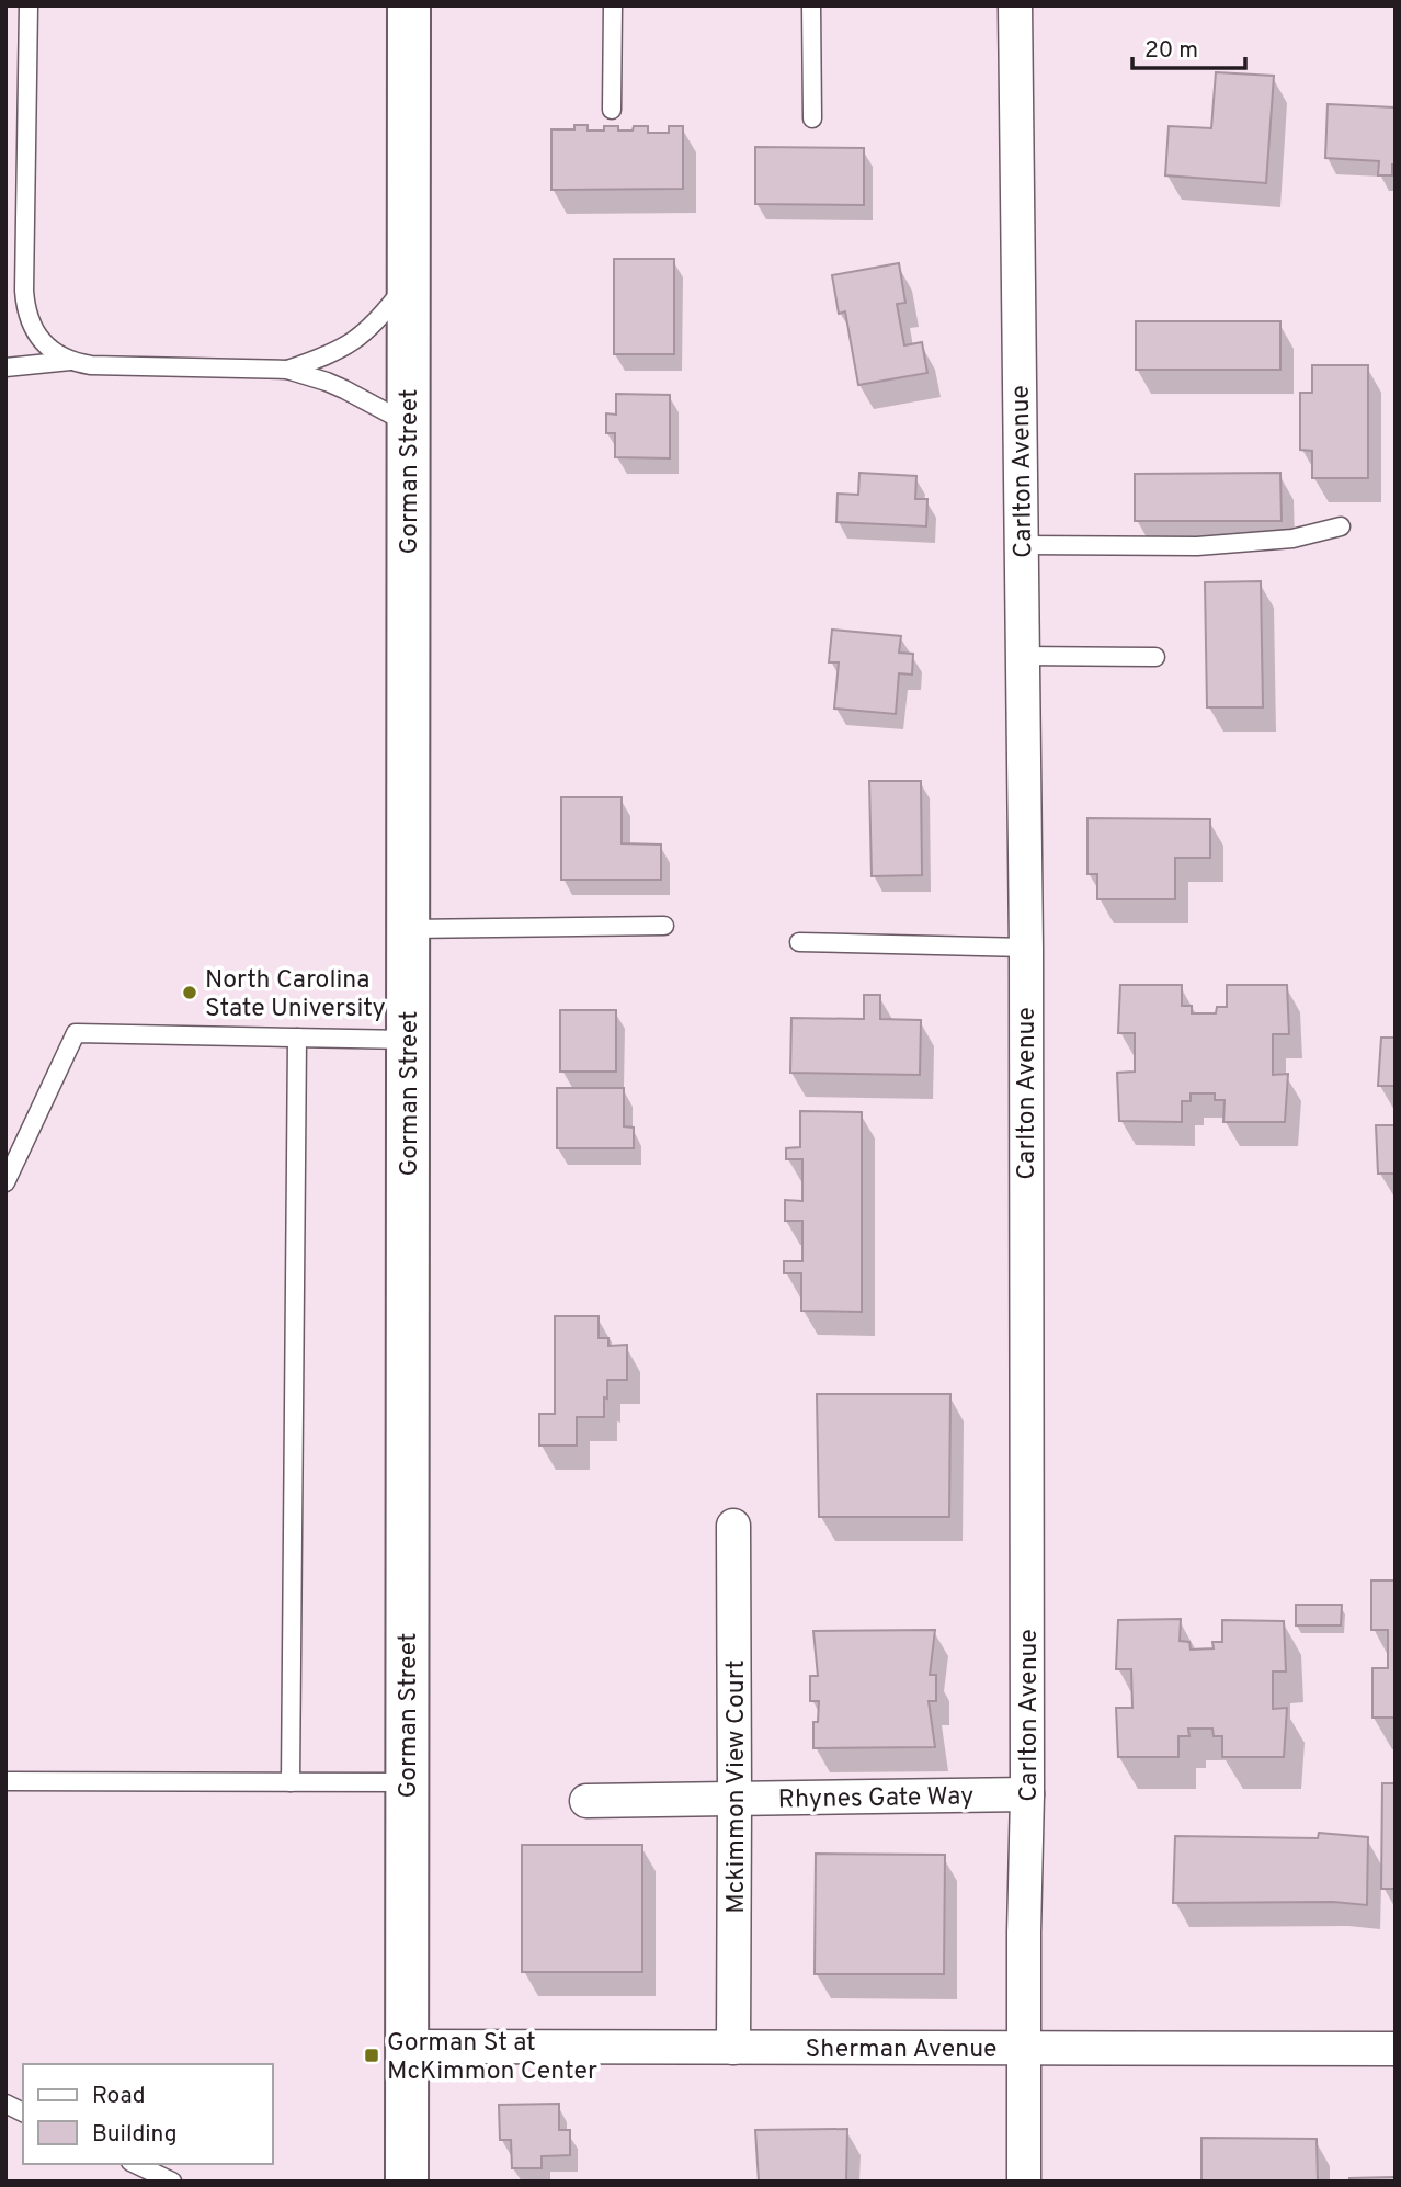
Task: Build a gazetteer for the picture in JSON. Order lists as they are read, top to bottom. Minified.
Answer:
{"streets":{"main road":["Gorman Street"],"street":["Carlton Avenue","Mckimmon View Court","Rhynes Gate Way","Sherman Avenue"]},"crossings":[["Gorman Street","Sherman Avenue"],["Carlton Avenue","Rhynes Gate Way"],["Carlton Avenue","Sherman Avenue"],["Mckimmon View Court","Rhynes Gate Way"],["Mckimmon View Court","Sherman Avenue"]],"places":{"other":["North Carolina State University"],"transit":["Gorman St at McKimmon Center"]},"legend":["Road","Building"],"scale_bar":"20 m"}
